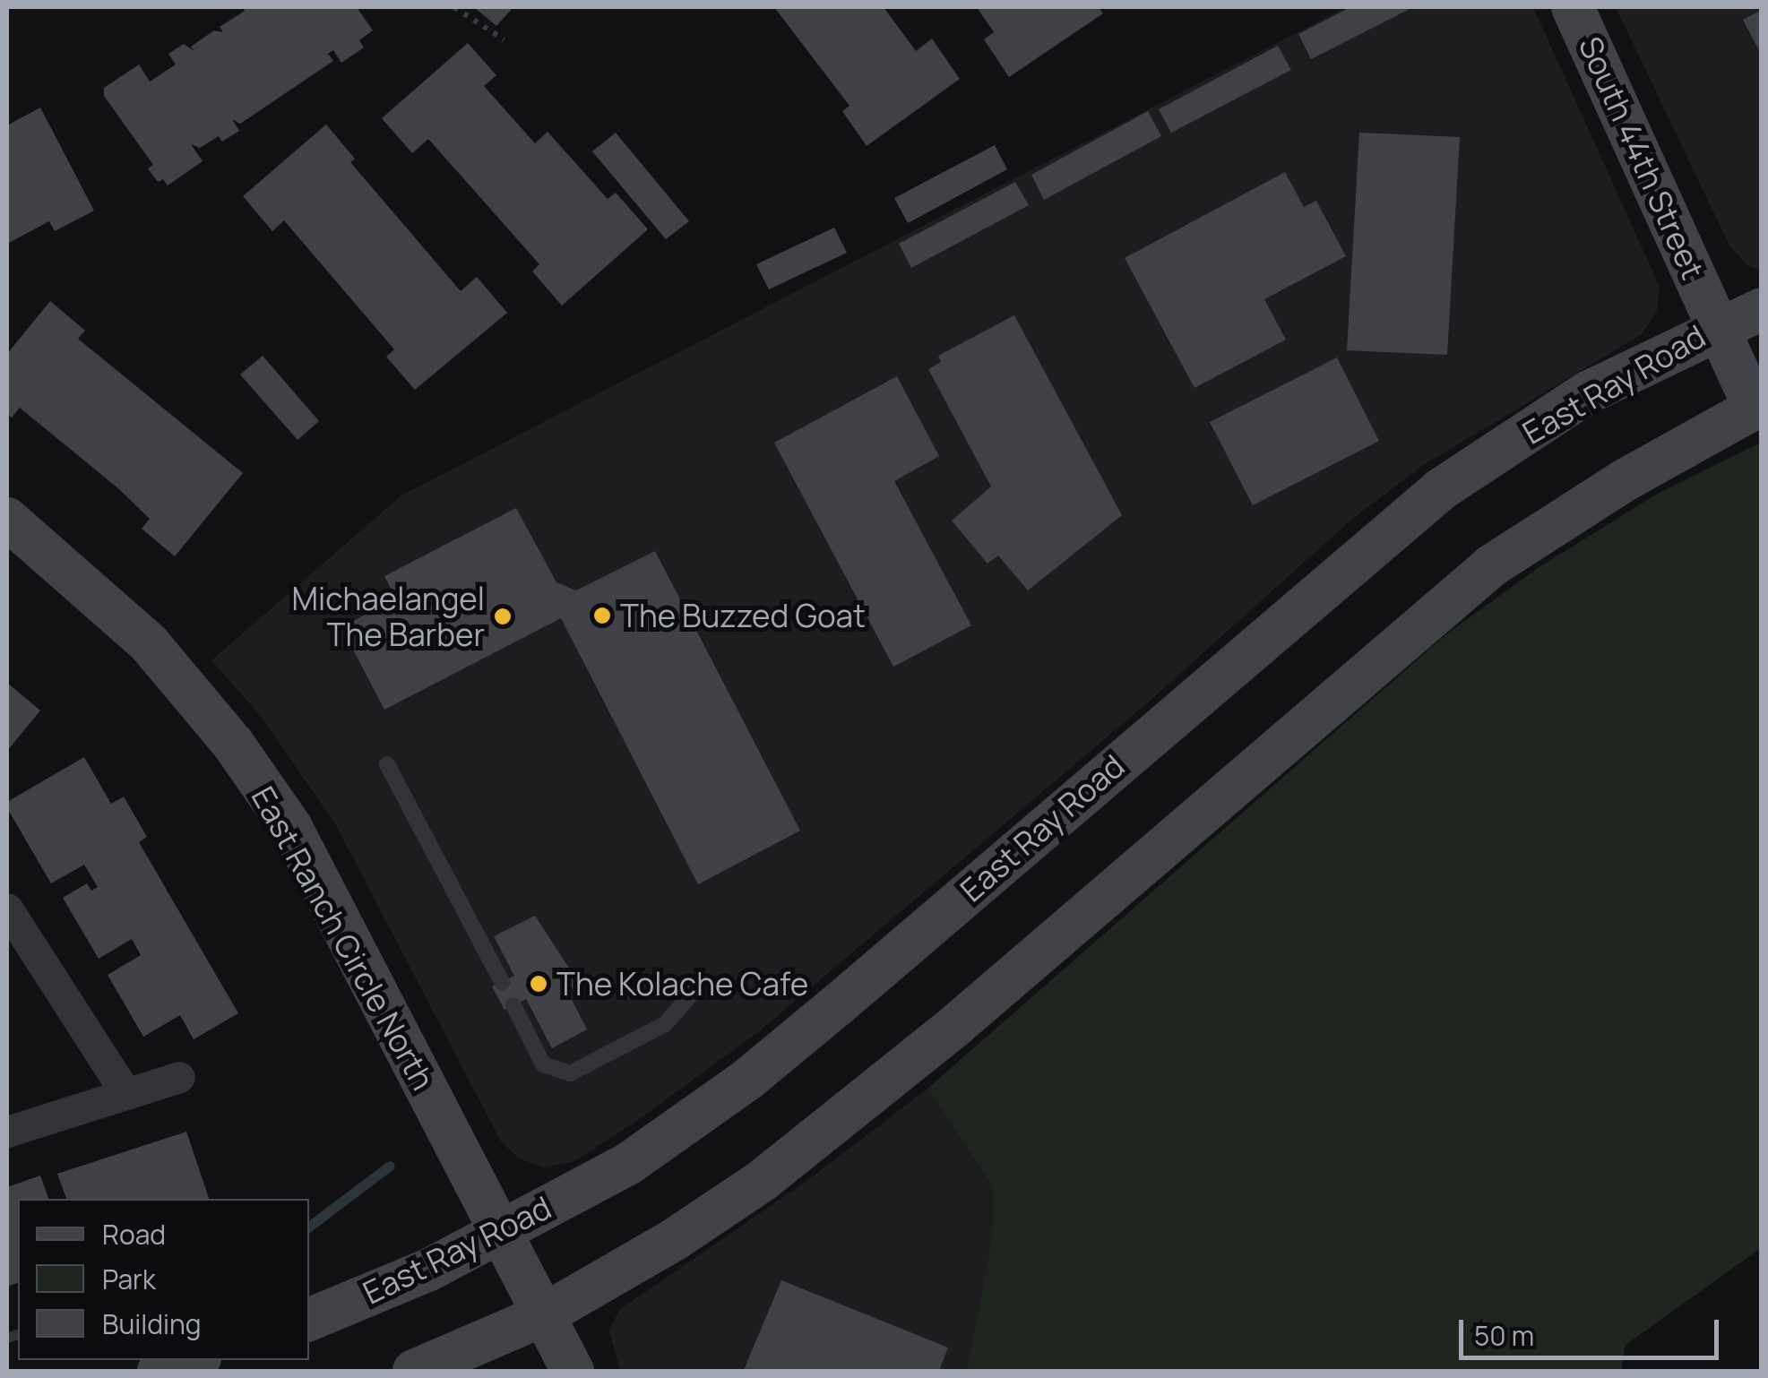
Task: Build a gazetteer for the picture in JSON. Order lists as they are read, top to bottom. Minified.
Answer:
{"streets":{"main road":["South 44th Street","East Ray Road","East Ranch Circle North"]},"crossings":[["South 44th Street","East Ray Road"],["East Ray Road","East Ranch Circle North"]],"places":["The Buzzed Goat","Michaelangel The Barber","The Kolache Cafe"],"legend":["Road","Park","Building"],"scale_bar":"50 m"}
